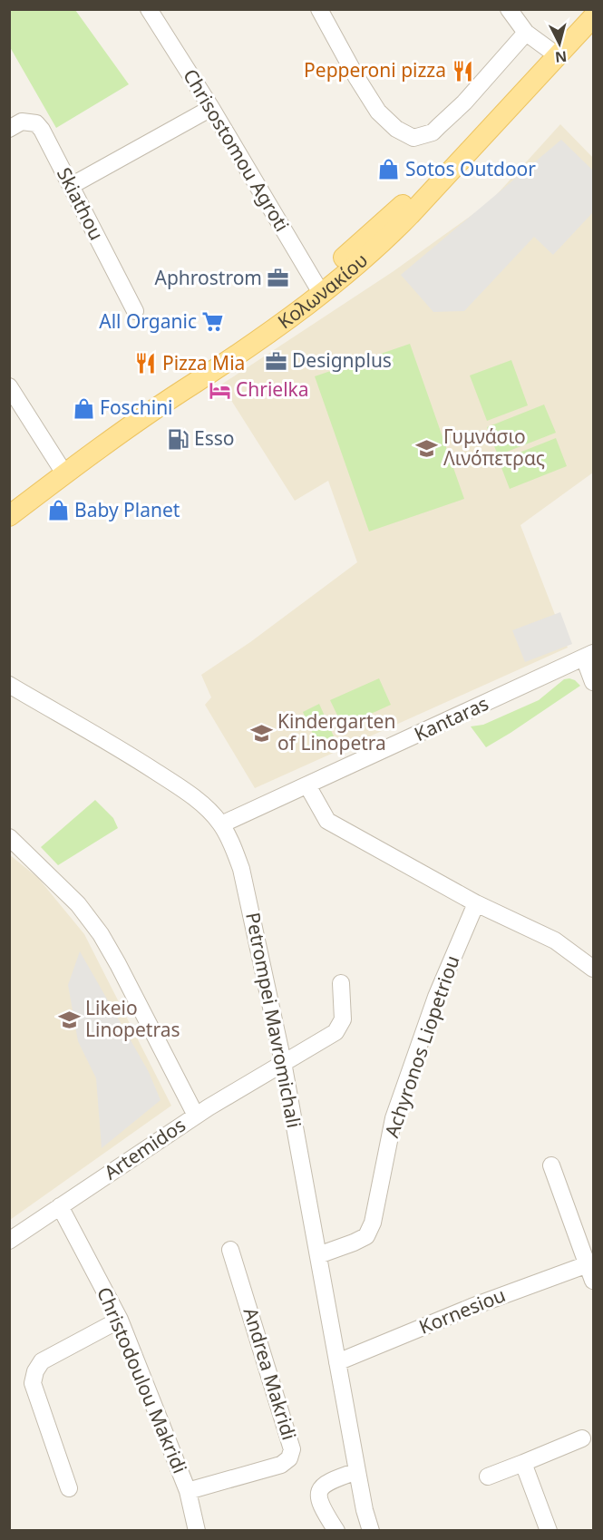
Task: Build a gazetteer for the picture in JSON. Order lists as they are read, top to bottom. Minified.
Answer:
{"streets":{"main road":["Κολωνακίου"],"street":["Chrisostomou Agroti","Skiathou","Kantaras","Petrompei Mavromichali","Achyronos Liopetriou","Artemidos","Kornesiou","Andrea Makridi","Christodoulou Makridi"]},"crossings":[["Chrisostomou Agroti","Κολωνακίου"],["Kantaras","Petrompei Mavromichali"],["Petrompei Mavromichali","Achyronos Liopetriou"],["Petrompei Mavromichali","Artemidos"],["Petrompei Mavromichali","Kornesiou"],["Artemidos","Christodoulou Makridi"],["Andrea Makridi","Christodoulou Makridi"]],"places":{"restaurant":["Pepperoni pizza","Pizza Mia"],"shop":["Sotos Outdoor","Foschini","Baby Planet"],"office":["Aphrostrom","Designplus"],"supermarket":["All Organic"],"hotel":["Chrielka"],"fuel station":["Esso"],"school or university":["Γυμνάσιο Λινόπετρας","Kindergarten of Linopetra","Likeio Linopetras"]},"north":"bottom"}
